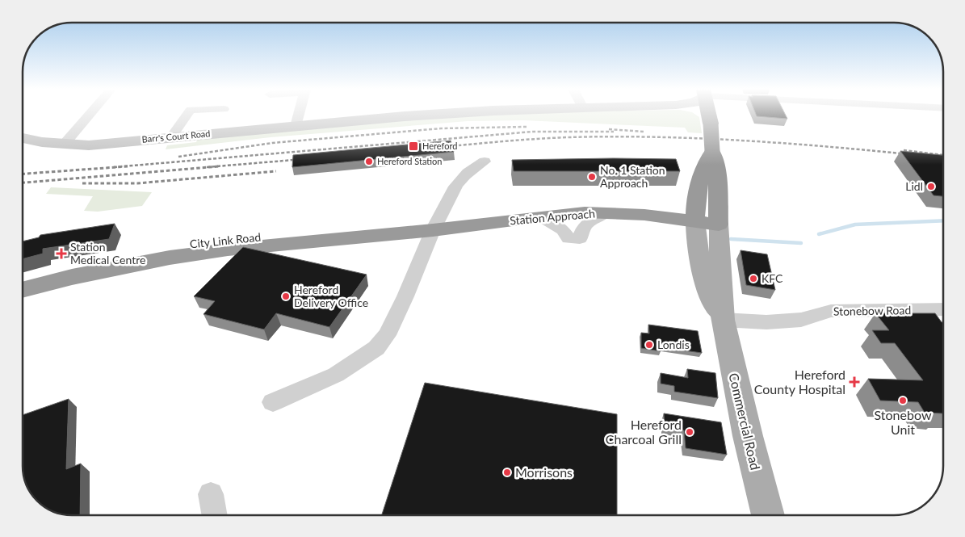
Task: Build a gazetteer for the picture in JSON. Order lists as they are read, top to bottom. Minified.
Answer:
{"streets":{"highway":["Station Approach","City Link Road","Commercial Road"],"street":["Barr's Court Road","Stonebow Road"]},"crossings":[["Station Approach","City Link Road"],["Station Approach","Commercial Road"],["Stonebow Road","Commercial Road"]],"places":{"transit":["Hereford"],"other":["Hereford Station","No. 1 Station Approach","Lidl","KFC","Hereford Delivery Office","Londis","Stonebow Unit","Hereford Charcoal Grill","Morrisons"],"health":["Station Medical Centre","Hereford County Hospital"]}}
